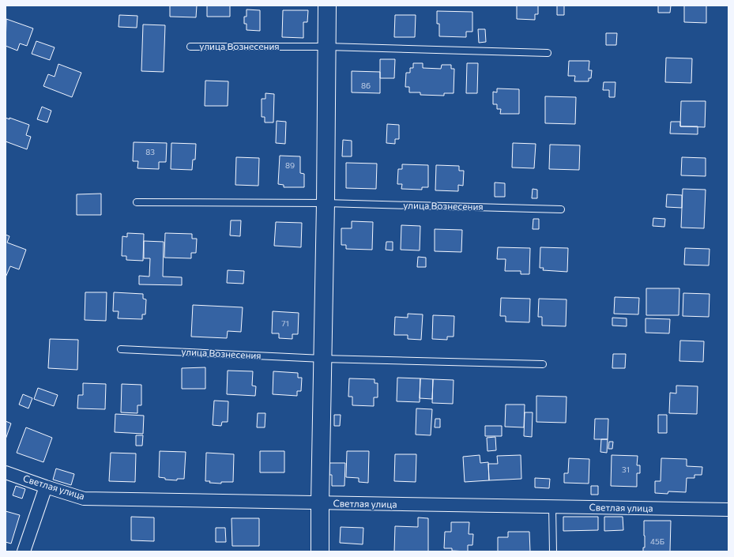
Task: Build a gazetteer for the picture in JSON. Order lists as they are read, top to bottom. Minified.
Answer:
{"streets":{"street":["Светлая улица"],"lane":["улица Вознесения"]},"house_numbers":["86","83","89","71","31","45Б"]}
